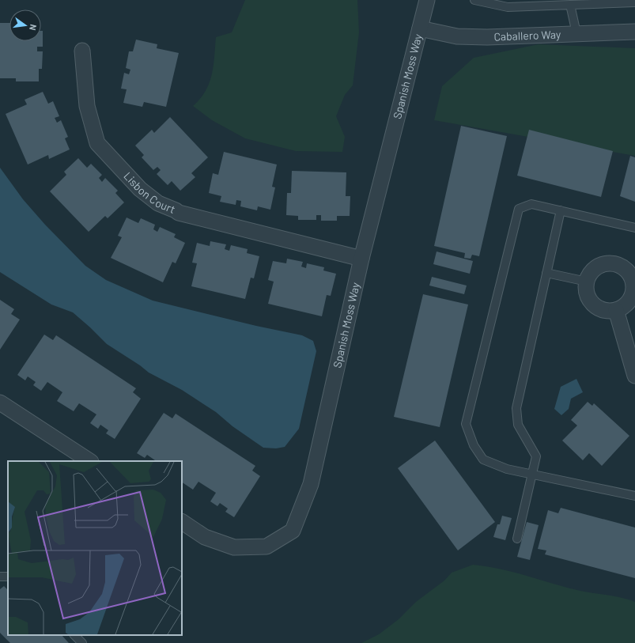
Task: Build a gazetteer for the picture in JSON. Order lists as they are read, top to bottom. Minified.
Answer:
{"streets":{"street":["Caballero Way","Spanish Moss Way","Lisbon Court"]},"crossings":[["Caballero Way","Spanish Moss Way"],["Spanish Moss Way","Lisbon Court"]],"north":"right"}
